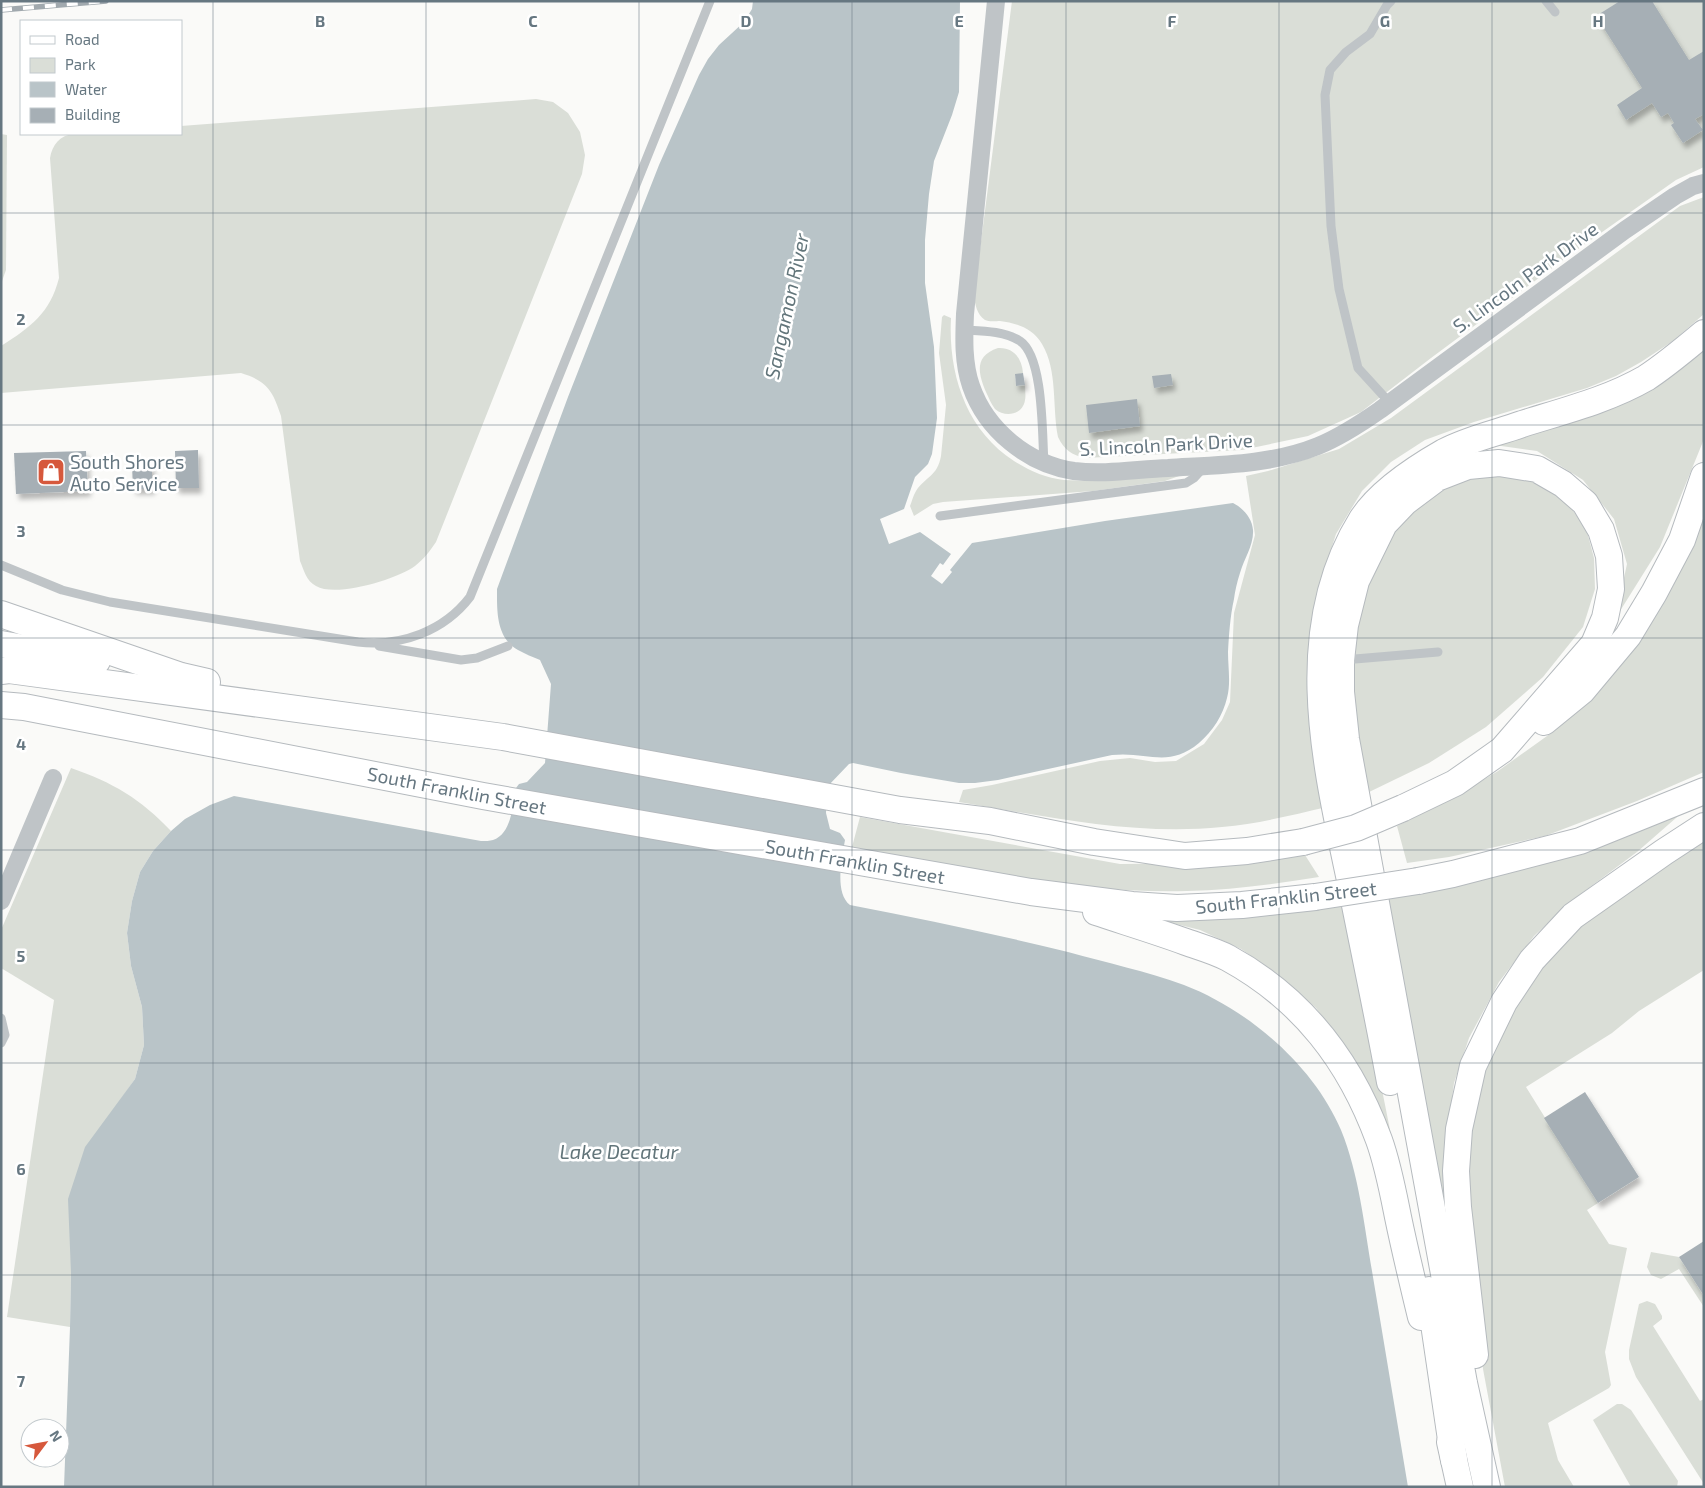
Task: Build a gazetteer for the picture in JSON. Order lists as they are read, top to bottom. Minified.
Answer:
{"streets":{"main road":["South Franklin Street"],"street":["S. Lincoln Park Drive"]},"water":["Sangamon River","Lake Decatur"],"places":{"shop":["South Shores Auto Service"]},"legend":["Road","Park","Water","Building"],"north":"top right","grid":{"columns":["B","C","D","E","F","G","H"],"rows":["2","3","4","5","6","7"]}}
